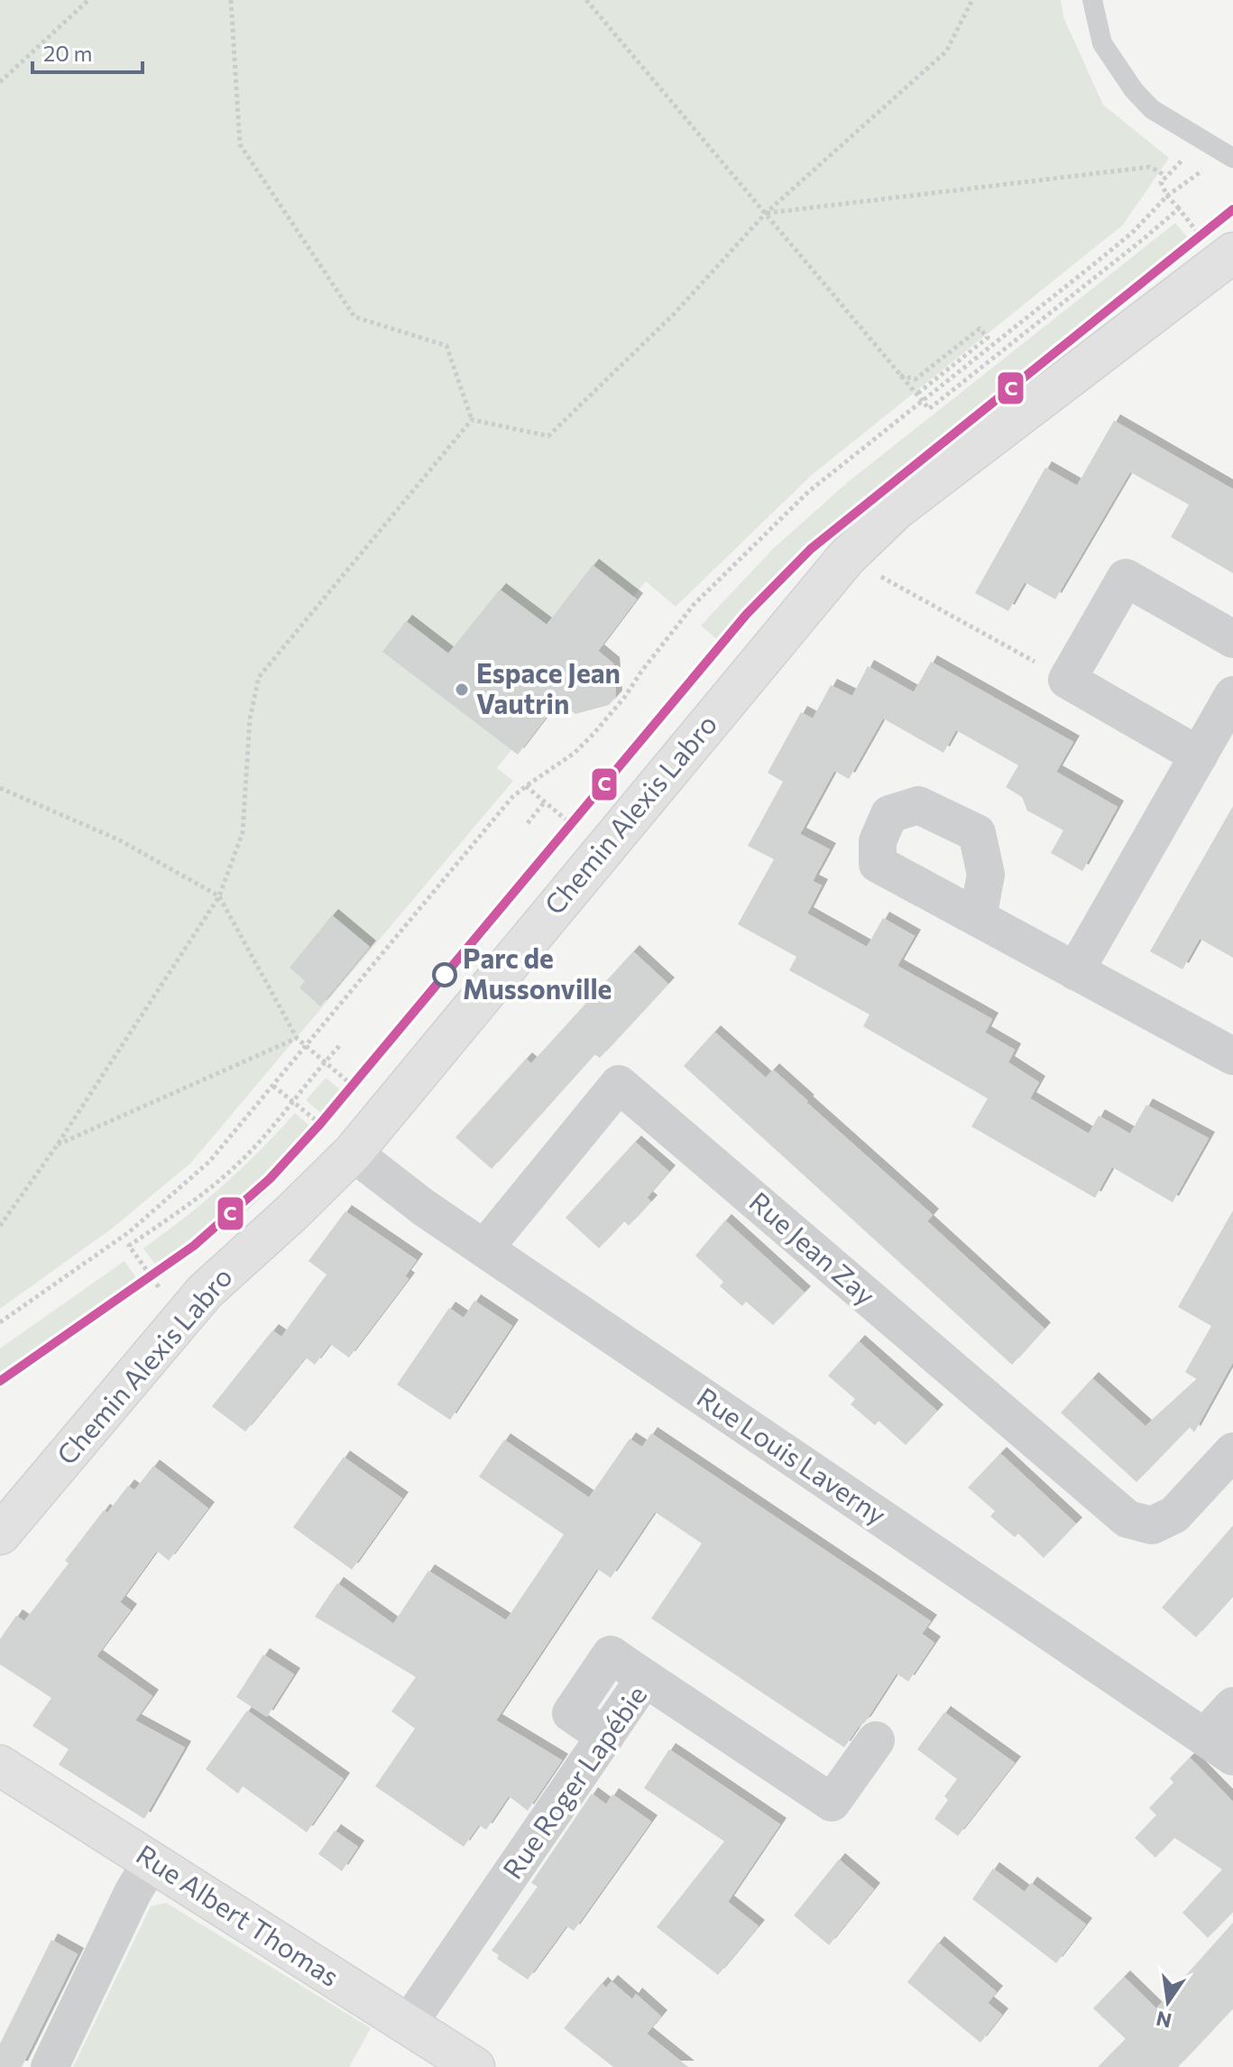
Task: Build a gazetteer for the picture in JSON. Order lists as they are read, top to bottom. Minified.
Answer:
{"streets":{"street":["Chemin Alexis Labro","Rue Jean Zay","Rue Louis Laverny","Rue Roger Lapébie","Rue Albert Thomas"]},"crossings":[["Chemin Alexis Labro","Rue Louis Laverny"],["Rue Jean Zay","Rue Louis Laverny"],["Rue Roger Lapébie","Rue Albert Thomas"]],"places":["Espace Jean Vautrin","Parc de Mussonville"],"lines":["transit line C"],"scale_bar":"20 m","north":"bottom"}
